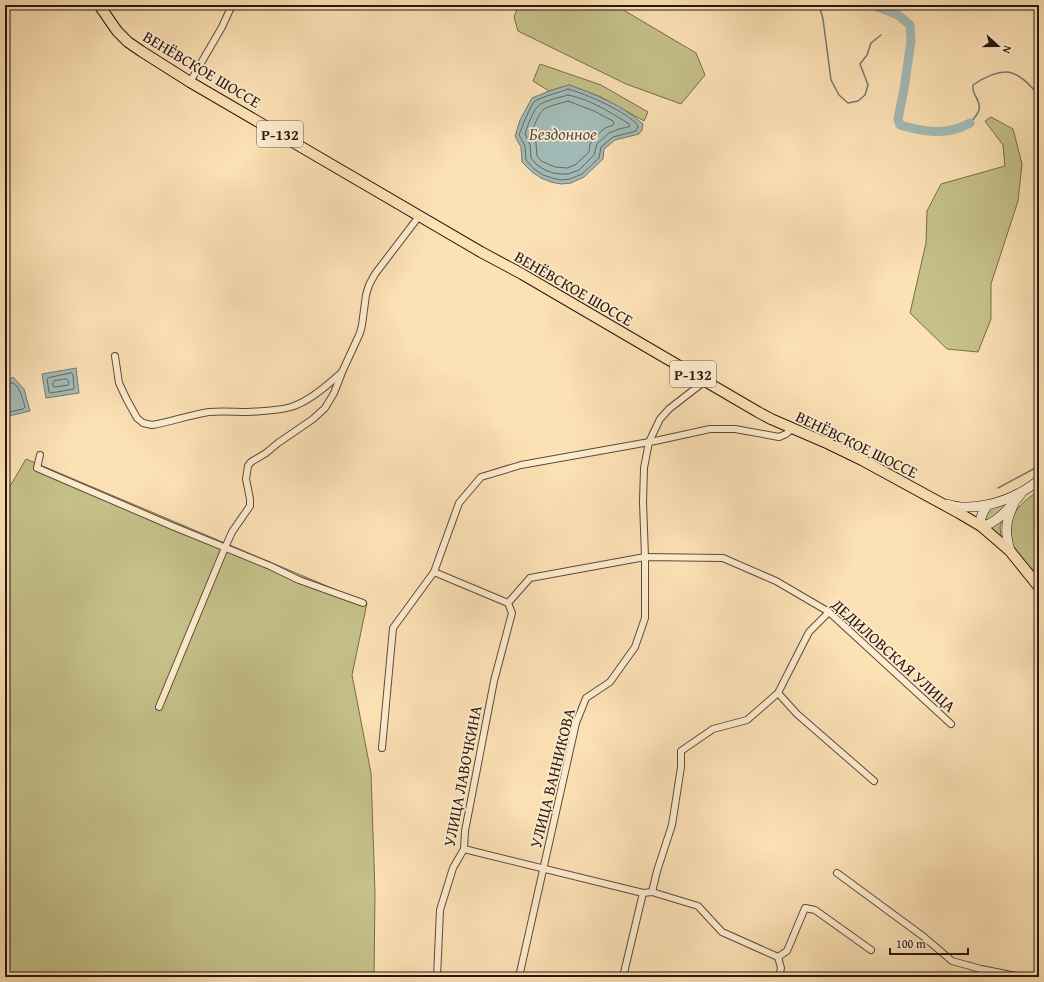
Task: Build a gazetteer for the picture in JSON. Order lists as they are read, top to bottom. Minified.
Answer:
{"streets":{"main road":["ВЕНЁВСКОЕ ШОССЕ","Р-132"],"street":["ДЕДИЛОВСКАЯ УЛИЦА","УЛИЦА ЛАВОЧКИНА","УЛИЦА ВАННИКОВА"]},"crossings":[["ВЕНЁВСКОЕ ШОССЕ","УЛИЦА ВАННИКОВА"],["ДЕДИЛОВСКАЯ УЛИЦА","УЛИЦА ЛАВОЧКИНА"],["ДЕДИЛОВСКАЯ УЛИЦА","УЛИЦА ВАННИКОВА"]],"water":["Бездонное"],"scale_bar":"100 m","north":"right"}
